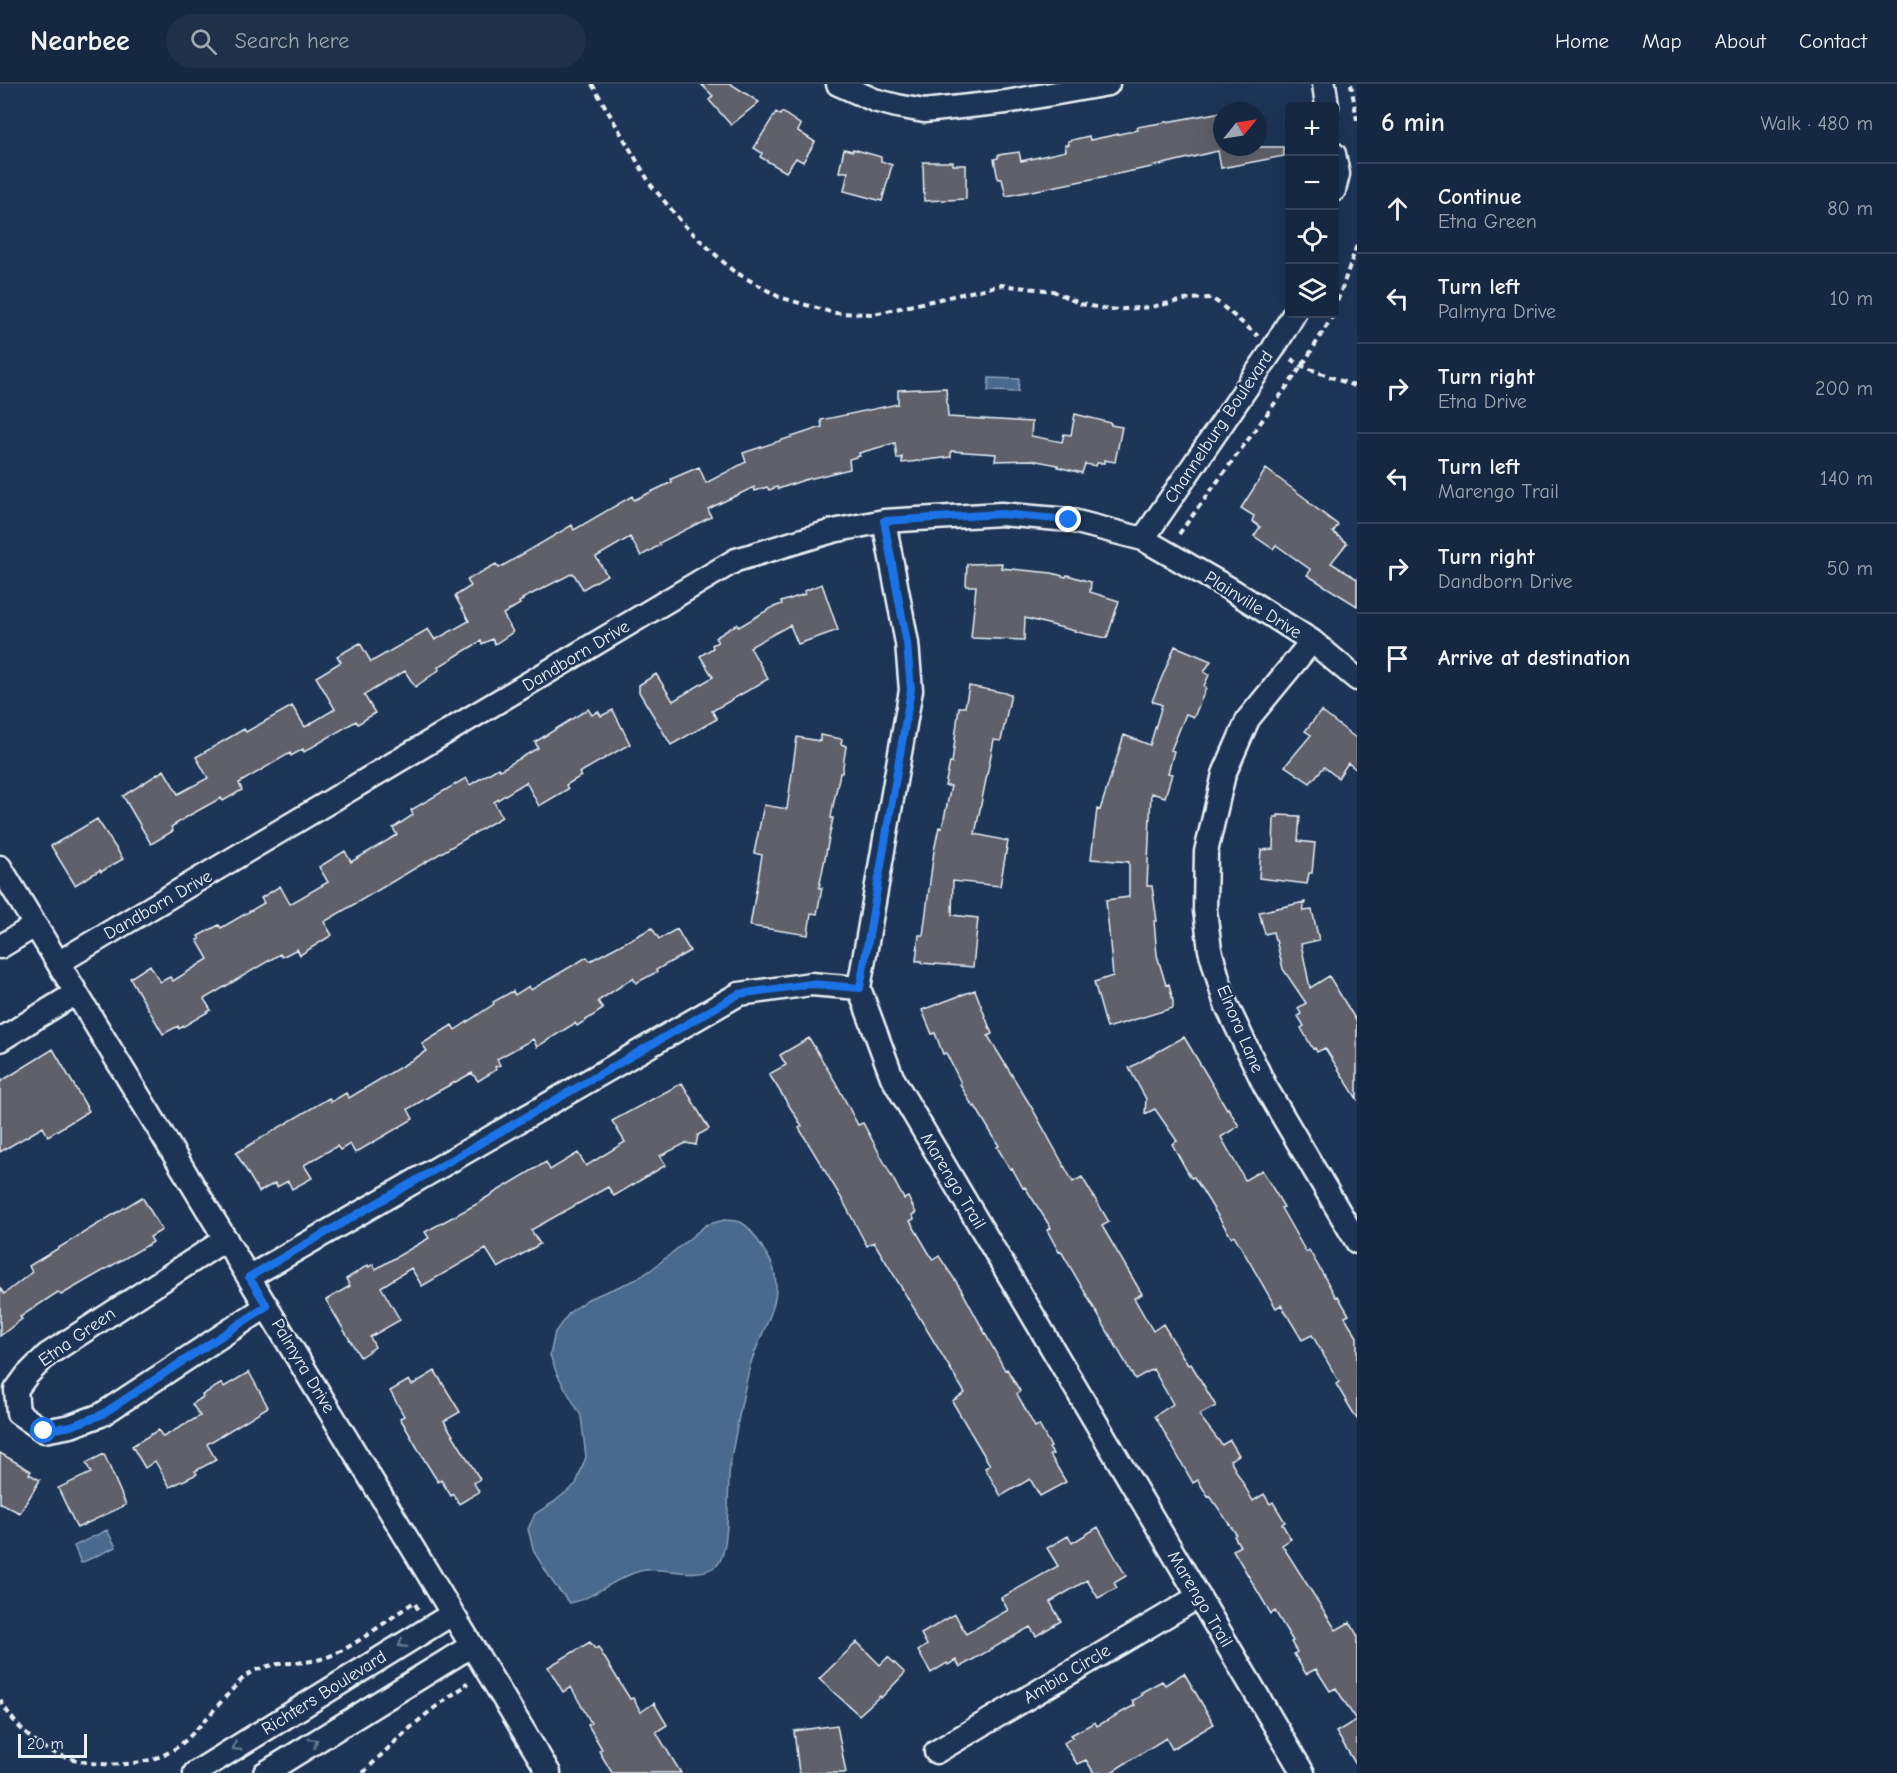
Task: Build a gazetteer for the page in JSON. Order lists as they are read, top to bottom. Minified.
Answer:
{"streets":{"street":["Channelburg Boulevard","Plainville Drive","Dandborn Drive","Elnora Lane","Marengo Trail","Etna Green","Palmyra Drive","Ambia Circle","Richters Boulevard"]},"crossings":[["Channelburg Boulevard","Plainville Drive"],["Channelburg Boulevard","Dandborn Drive"],["Plainville Drive","Dandborn Drive"],["Plainville Drive","Elnora Lane"],["Dandborn Drive","Marengo Trail"],["Dandborn Drive","Palmyra Drive"],["Marengo Trail","Ambia Circle"],["Etna Green","Palmyra Drive"],["Palmyra Drive","Richters Boulevard"]],"scale_bar":"20 m","north":"top right","page":{"header":"Nearbee","search":"Search here","nav":["Home","Map","About","Contact"],"heading":["6 min","Walk · 480 m"],"map_buttons":["+","−"],"list":[["Continue","Etna Green","80 m"],["Turn left","Palmyra Drive","10 m"],["Turn right","Etna Drive","200 m"],["Turn left","Marengo Trail","140 m"],["Turn right","Dandborn Drive","50 m"],"Arrive at destination"],"scale":"20 m"}}
